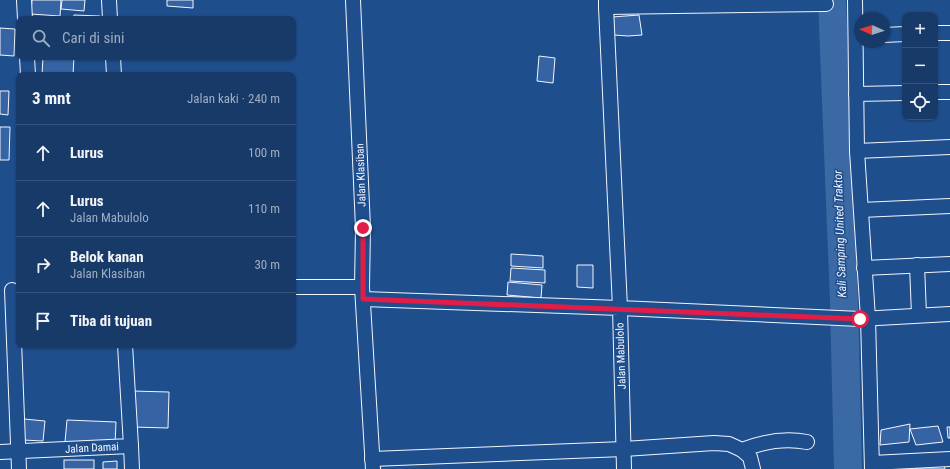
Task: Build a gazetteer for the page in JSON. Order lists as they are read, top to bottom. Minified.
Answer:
{"streets":{"street":["Jalan Klasiban","Jalan Mabulolo","Jalan Damai"]},"crossings":[["Jalan Klasiban","Jalan Mabulolo"]],"water":["Kali Samping United Traktor"],"north":"left","page":{"map_buttons":["+","−"],"search":"Cari di sini","heading":["3 mnt","Jalan kaki · 240 m"],"list":[["Lurus","100 m"],["Lurus","Jalan Mabulolo","110 m"],["Belok kanan","Jalan Klasiban","30 m"],"Tiba di tujuan"]}}
